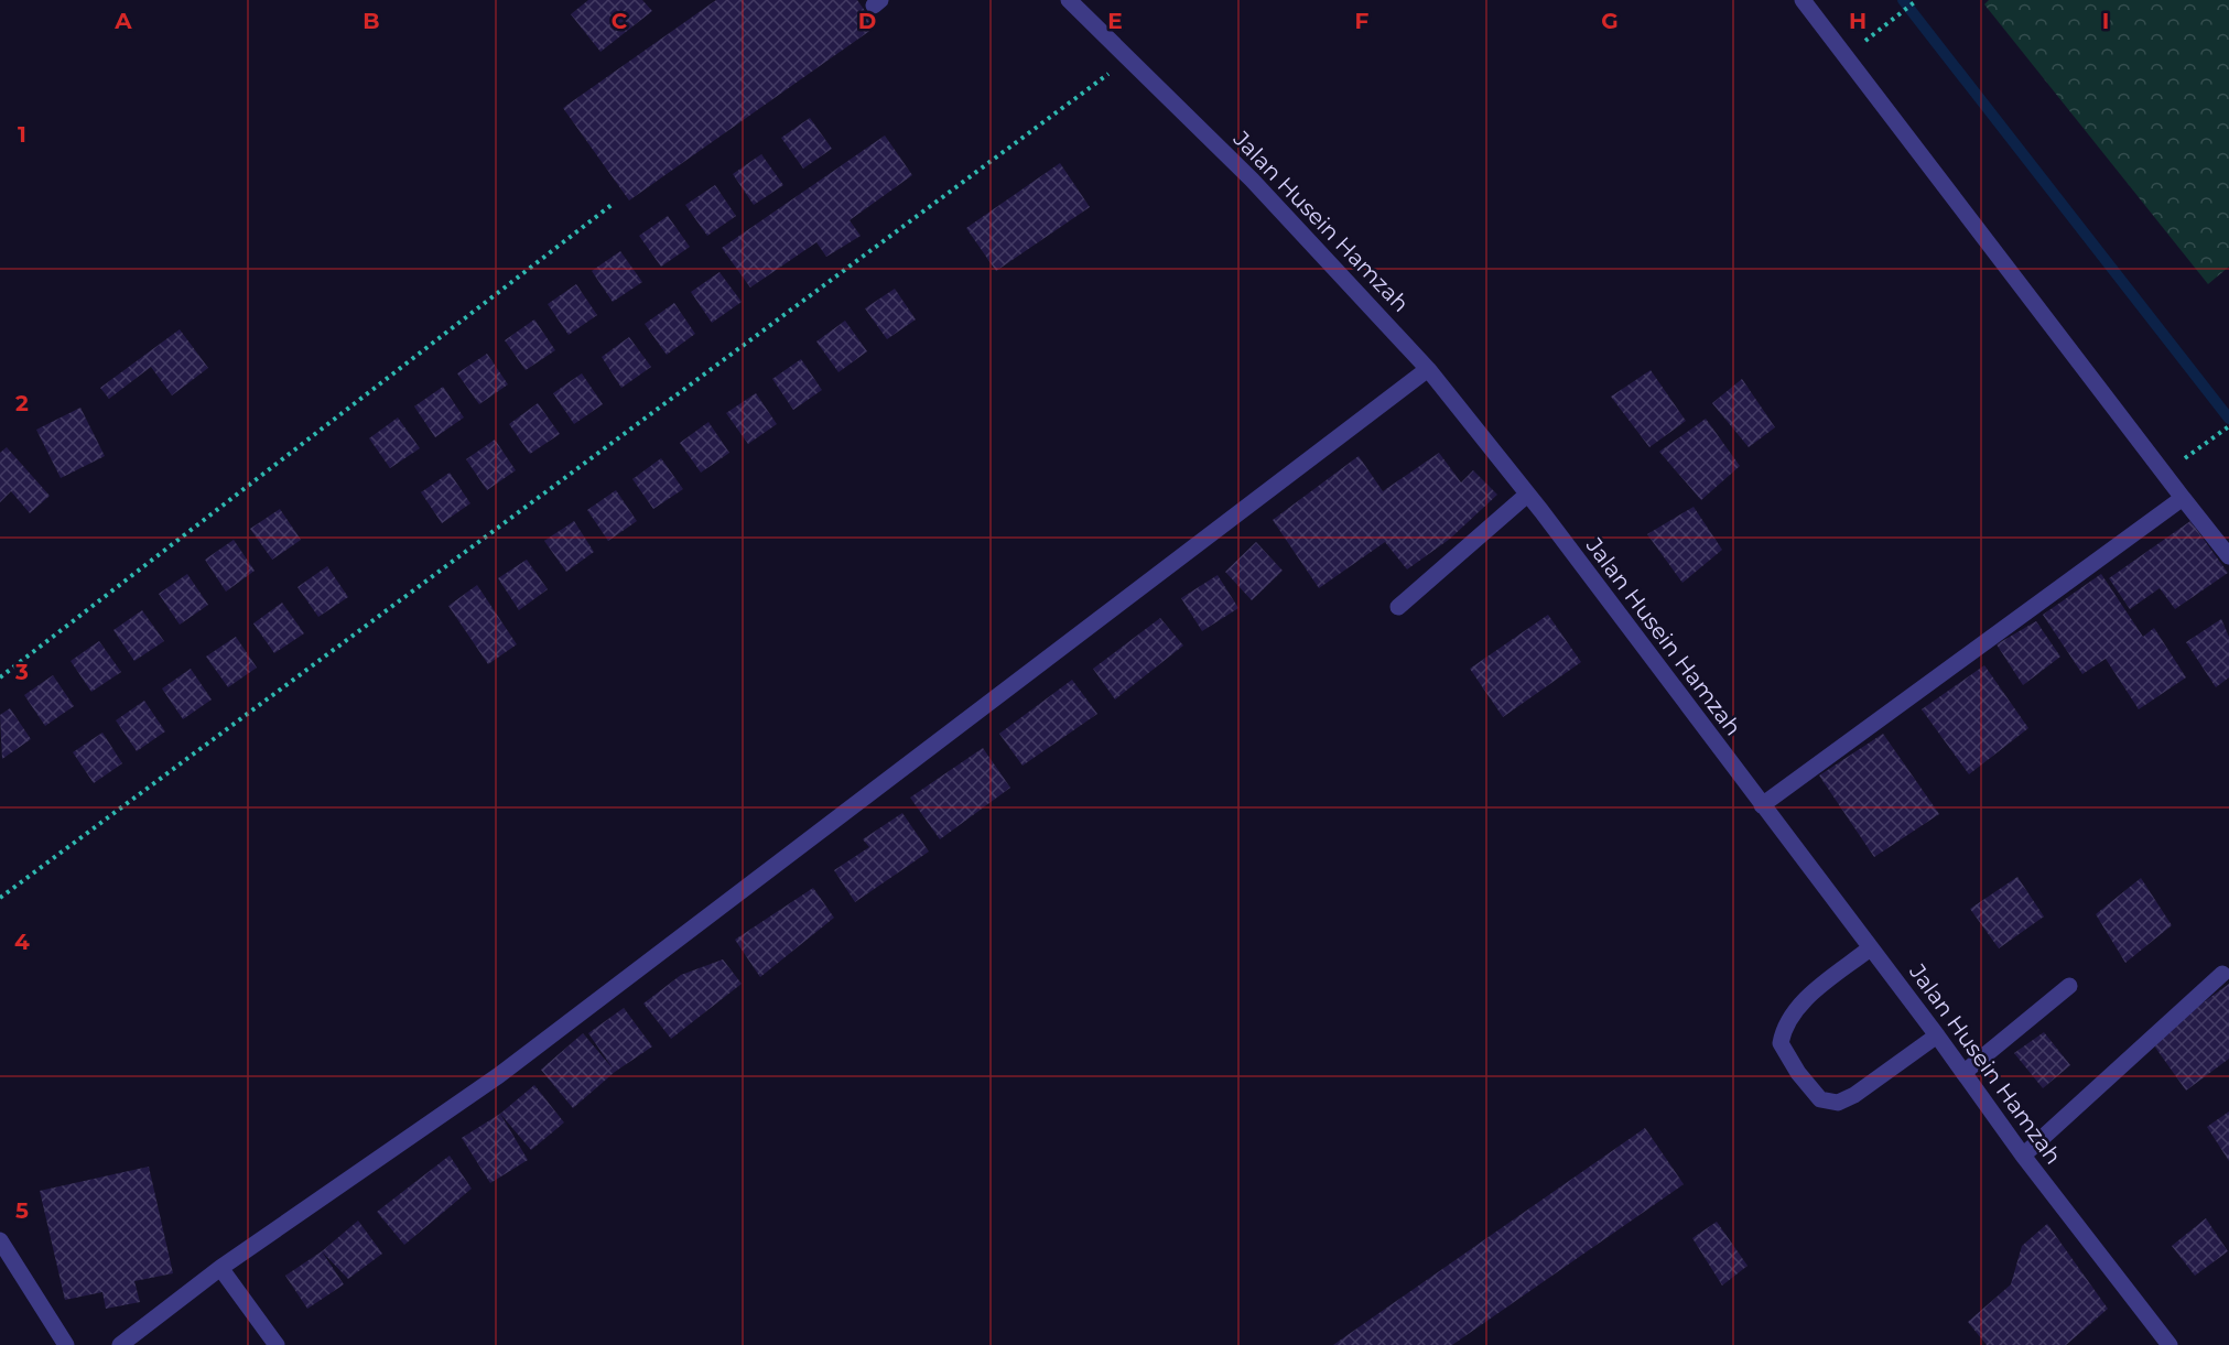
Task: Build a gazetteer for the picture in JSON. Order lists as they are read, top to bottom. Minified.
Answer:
{"streets":{"street":["Jalan Husein Hamzah"]},"grid":{"columns":["A","B","C","D","E","F","G","H","I"],"rows":["1","2","3","4","5"]}}
